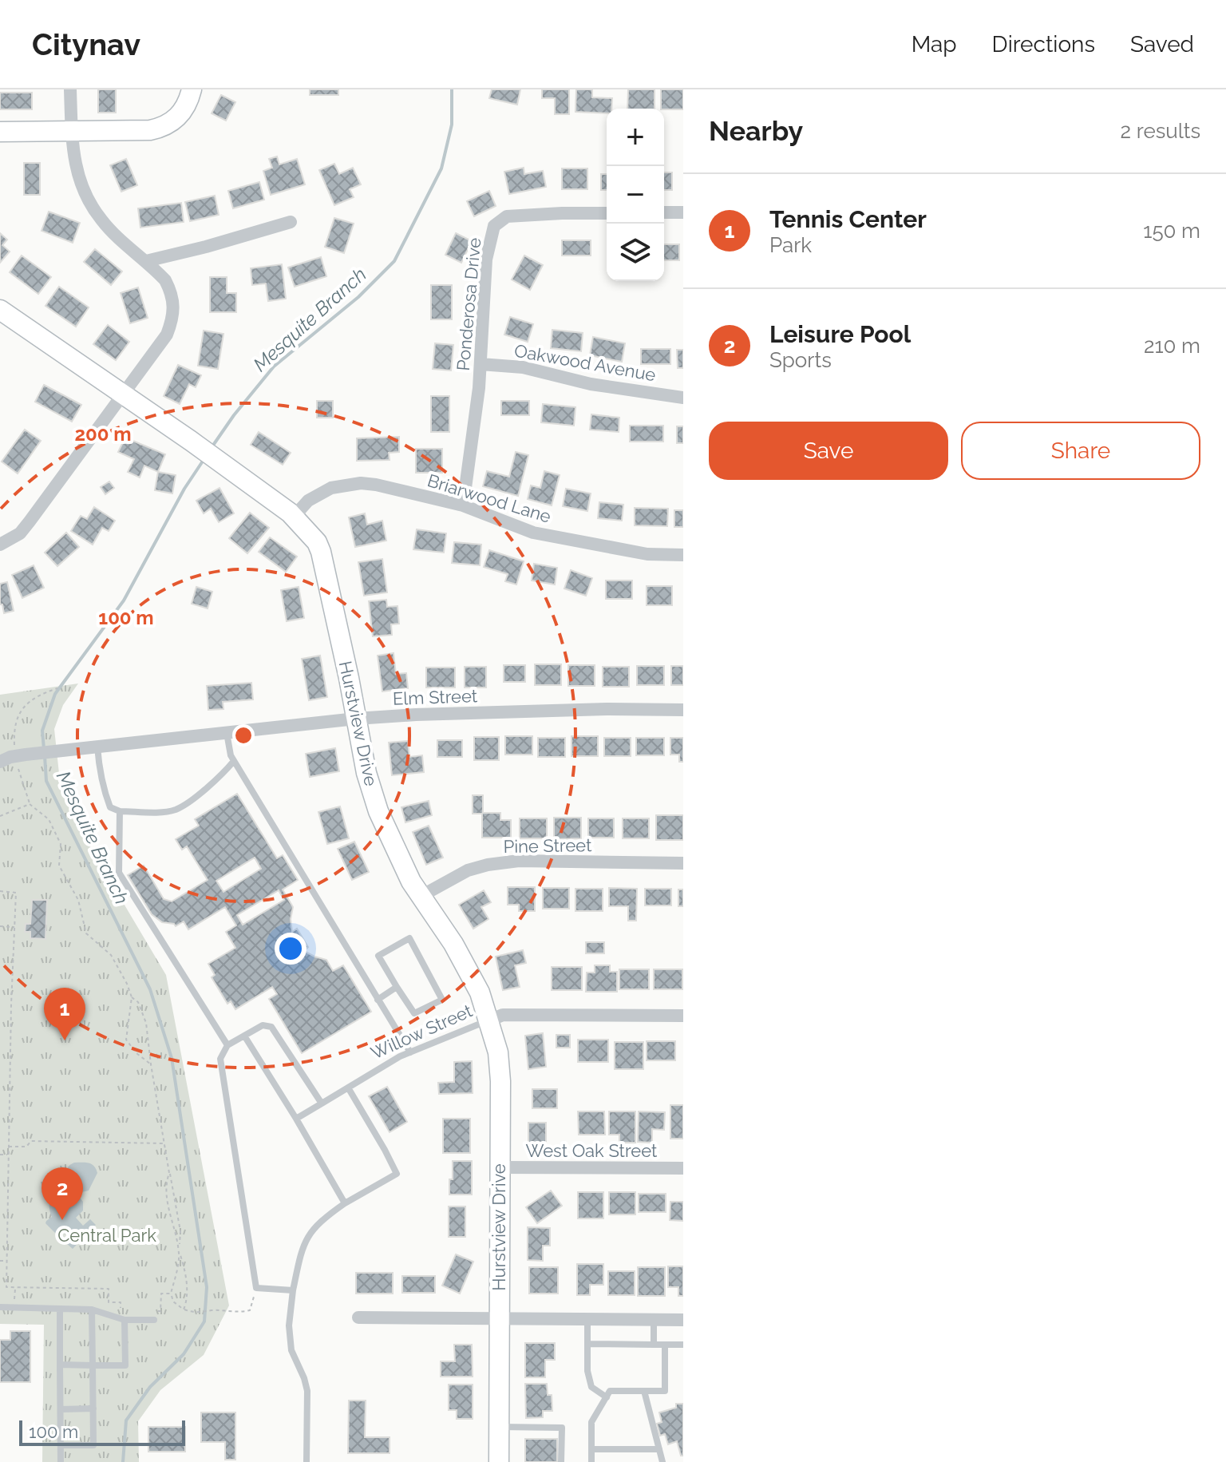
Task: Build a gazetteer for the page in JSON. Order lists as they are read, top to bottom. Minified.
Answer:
{"streets":{"street":["Ponderosa Drive","Oakwood Avenue","Briarwood Lane","Elm Street","Hurstview Drive","Pine Street","Willow Street","West Oak Street"]},"crossings":[["Ponderosa Drive","Oakwood Avenue"],["Ponderosa Drive","Briarwood Lane"],["Briarwood Lane","Hurstview Drive"],["Elm Street","Hurstview Drive"],["Hurstview Drive","Pine Street"],["Hurstview Drive","Willow Street"],["Hurstview Drive","West Oak Street"]],"water":["Mesquite Branch"],"parks":["Central Park"],"scale_bar":"100 m","page":{"header":"Citynav","nav":["Map","Directions","Saved"],"heading":["Nearby","2 results"],"map_buttons":["+","−"],"list":[{"mark":"1","name":"Tennis Center","note":"Park","value":"150 m"},{"mark":"2","name":"Leisure Pool","note":"Sports","value":"210 m"}],"buttons":["Save","Share"],"pins":["1","2"],"scale":"100 m"},"rings":["200 m","100 m"]}
